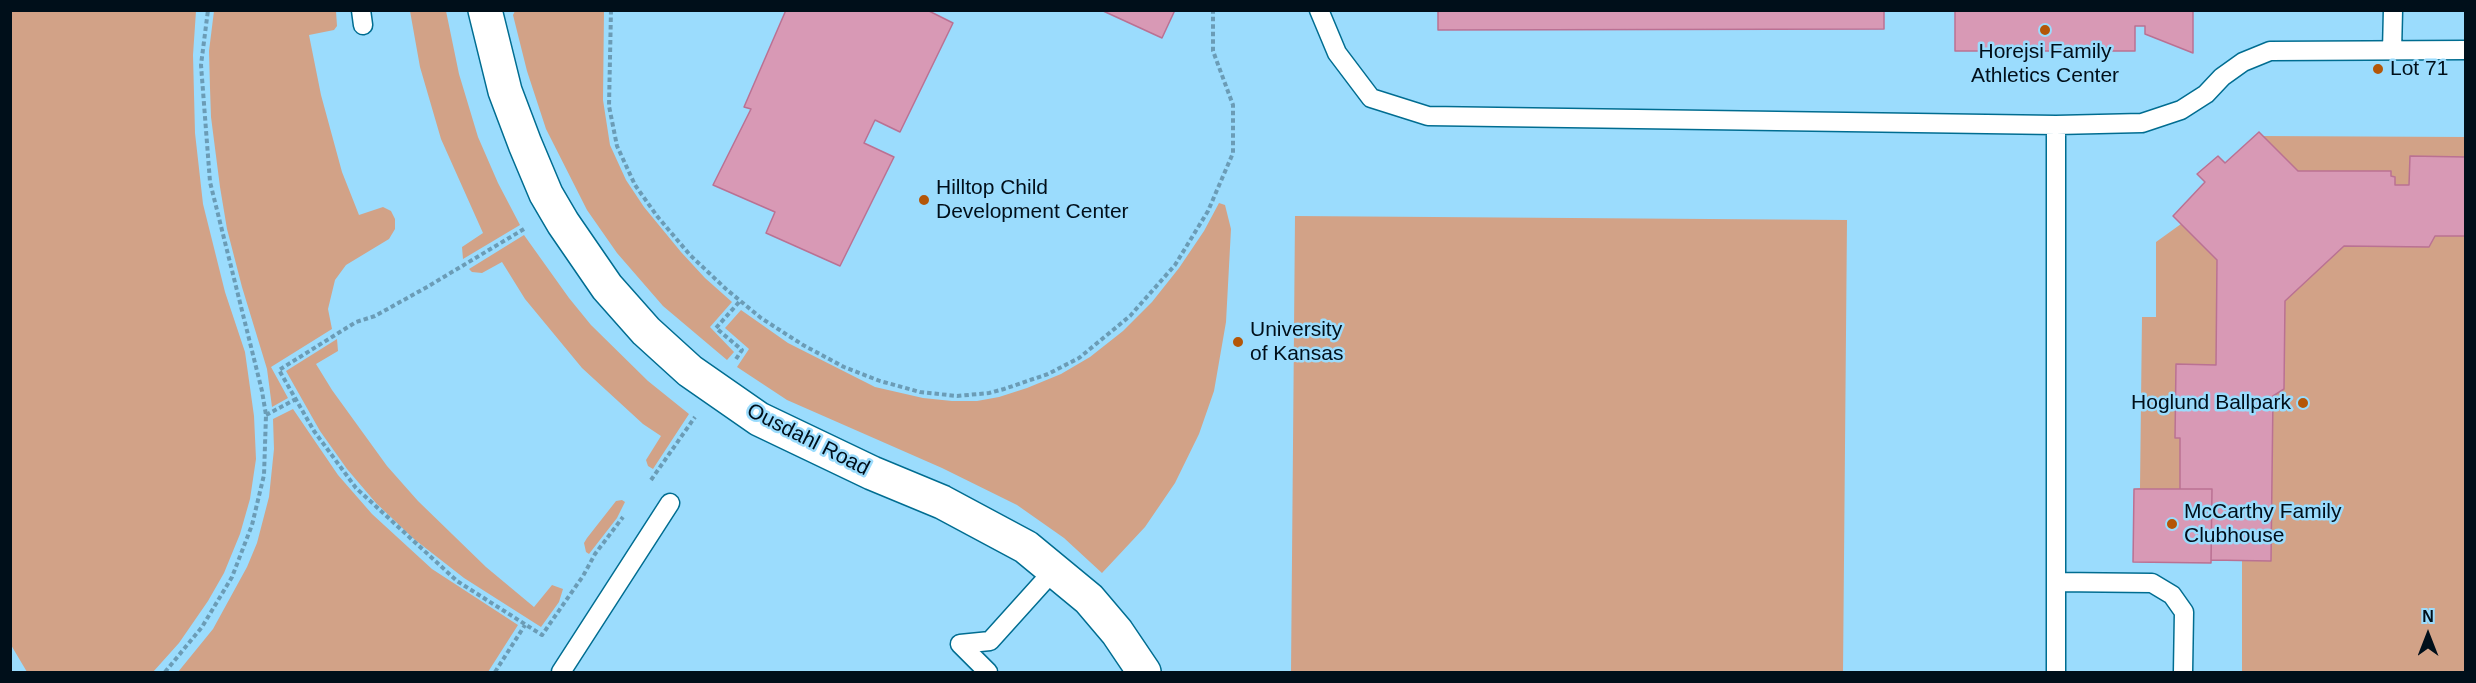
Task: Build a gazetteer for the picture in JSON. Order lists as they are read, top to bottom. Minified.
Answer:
{"streets":{"street":["Ousdahl Road"]},"places":["Horejsi Family Athletics Center","Lot 71","Hilltop Child Development Center","University of Kansas","Hoglund Ballpark","McCarthy Family Clubhouse"],"north":"top"}
